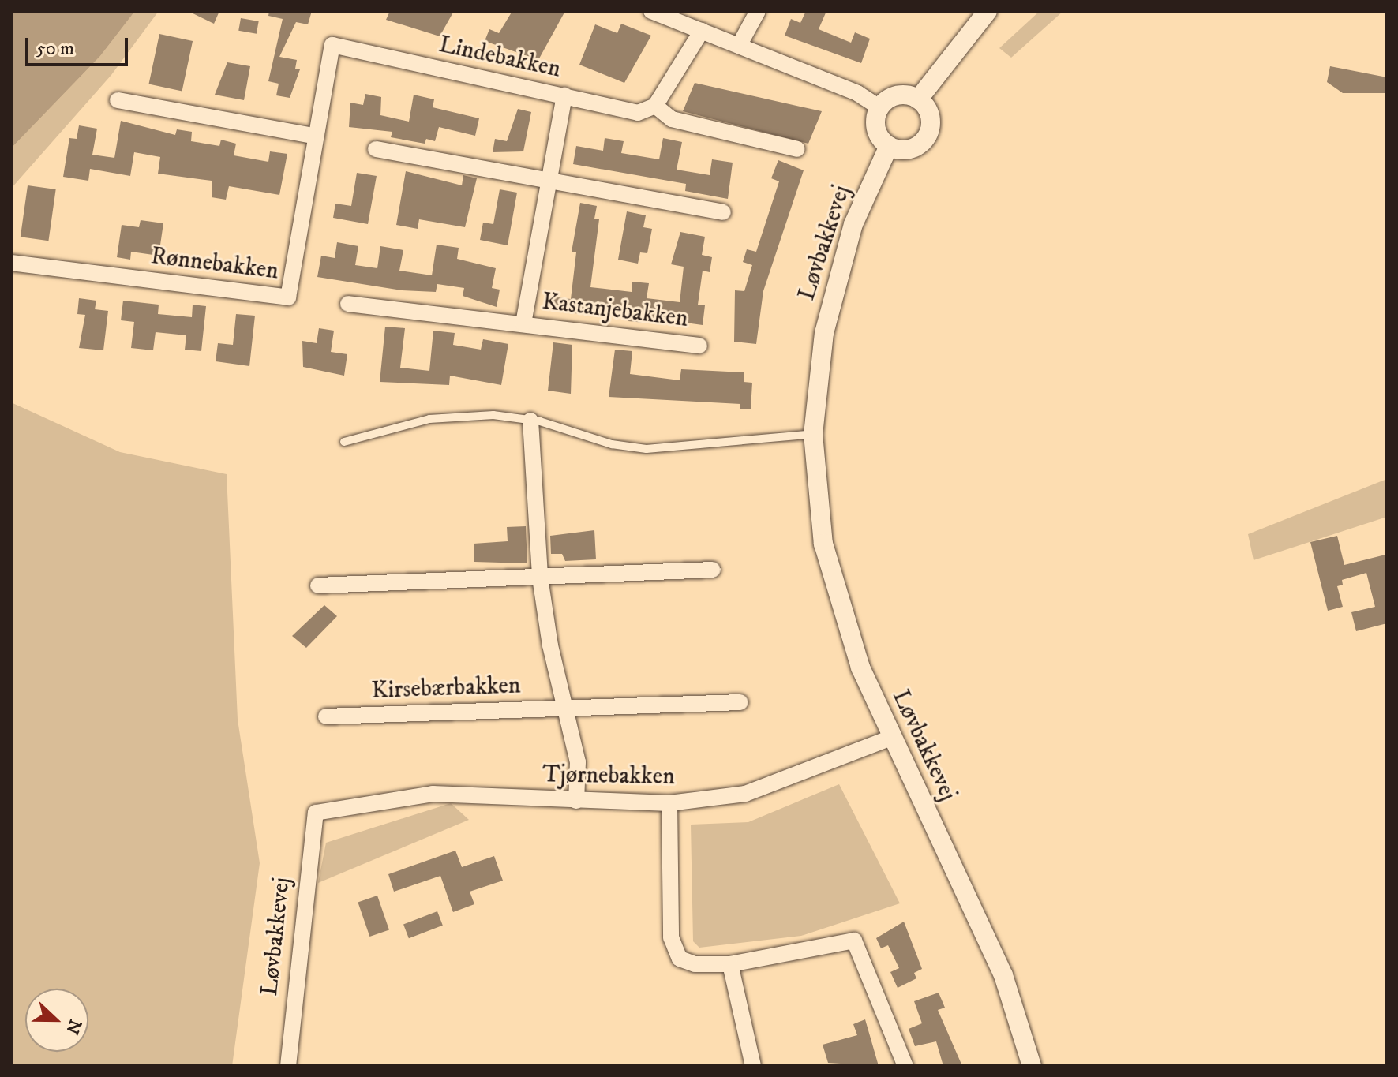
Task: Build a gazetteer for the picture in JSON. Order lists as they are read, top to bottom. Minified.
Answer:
{"streets":{"street":["Lindebakken","Løvbakkevej","Rønnebakken","Kastanjebakken","Kirsebærbakken","Tjørnebakken"]},"crossings":[["Lindebakken","Rønnebakken"],["Lindebakken","Kastanjebakken"],["Løvbakkevej","Tjørnebakken"]],"scale_bar":"50 m","north":"right"}
